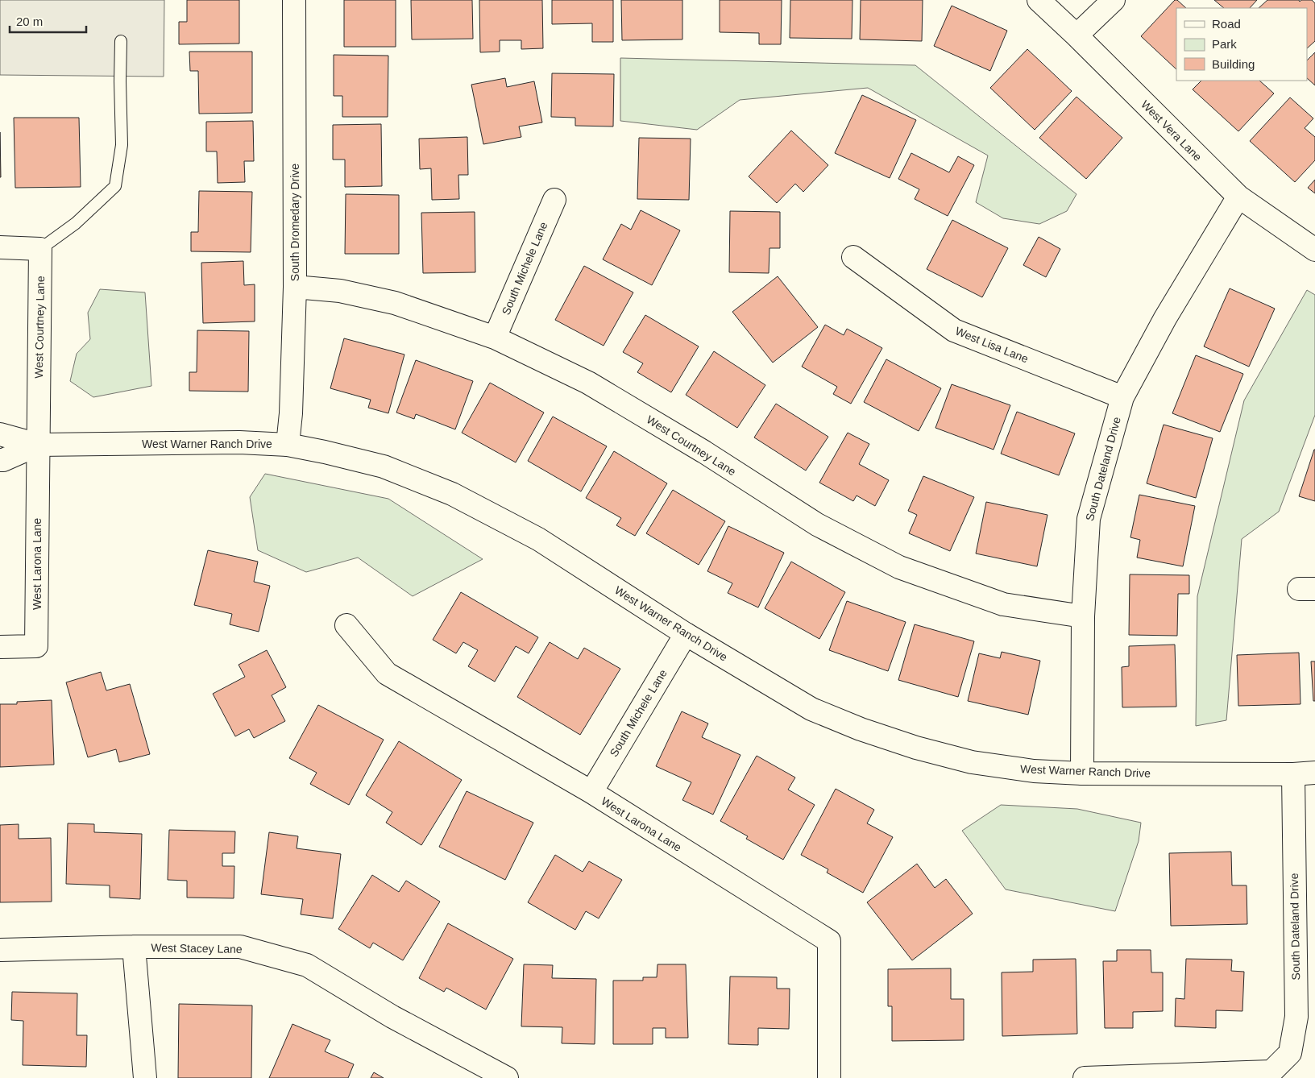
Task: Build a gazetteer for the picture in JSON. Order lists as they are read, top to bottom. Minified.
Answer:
{"streets":{"street":["West Vera Lane","South Dromedary Drive","South Michele Lane","West Courtney Lane","West Lisa Lane","West Warner Ranch Drive","South Dateland Drive","West Larona Lane","West Stacey Lane"]},"crossings":[["West Vera Lane","South Dateland Drive"],["South Dromedary Drive","West Courtney Lane"],["South Dromedary Drive","West Warner Ranch Drive"],["South Michele Lane","West Courtney Lane"],["South Michele Lane","West Warner Ranch Drive"],["South Michele Lane","West Larona Lane"],["West Courtney Lane","West Warner Ranch Drive"],["West Courtney Lane","South Dateland Drive"],["West Courtney Lane","West Larona Lane"],["West Lisa Lane","South Dateland Drive"],["West Warner Ranch Drive","South Dateland Drive"],["West Warner Ranch Drive","West Larona Lane"]],"legend":["Road","Park","Building"],"scale_bar":"20 m"}
